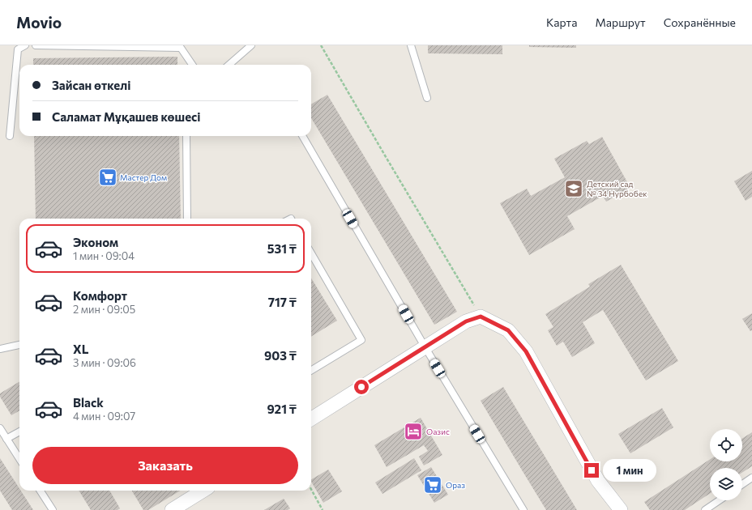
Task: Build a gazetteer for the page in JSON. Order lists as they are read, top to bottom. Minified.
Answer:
{"places":{"supermarket":["Мастер Дом","Ораз"],"school or university":["Детский сад № 34 Нурбобек"],"hotel":["Оазис"]},"page":{"header":"Movio","nav":["Карта","Маршрут","Сохранённые"],"banner":["Зайсан өткелі","Саламат Мұқашев көшесі"],"list":[{"name":"Эконом","note":"1 мин · 09:04","value":"531 ₸"},{"name":"Комфорт","note":"2 мин · 09:05","value":"717 ₸"},{"name":"XL","note":"3 мин · 09:06","value":"903 ₸"},{"name":"Black","note":"4 мин · 09:07","value":"921 ₸"}],"buttons":"Заказать","bubble":"1 мин"}}
